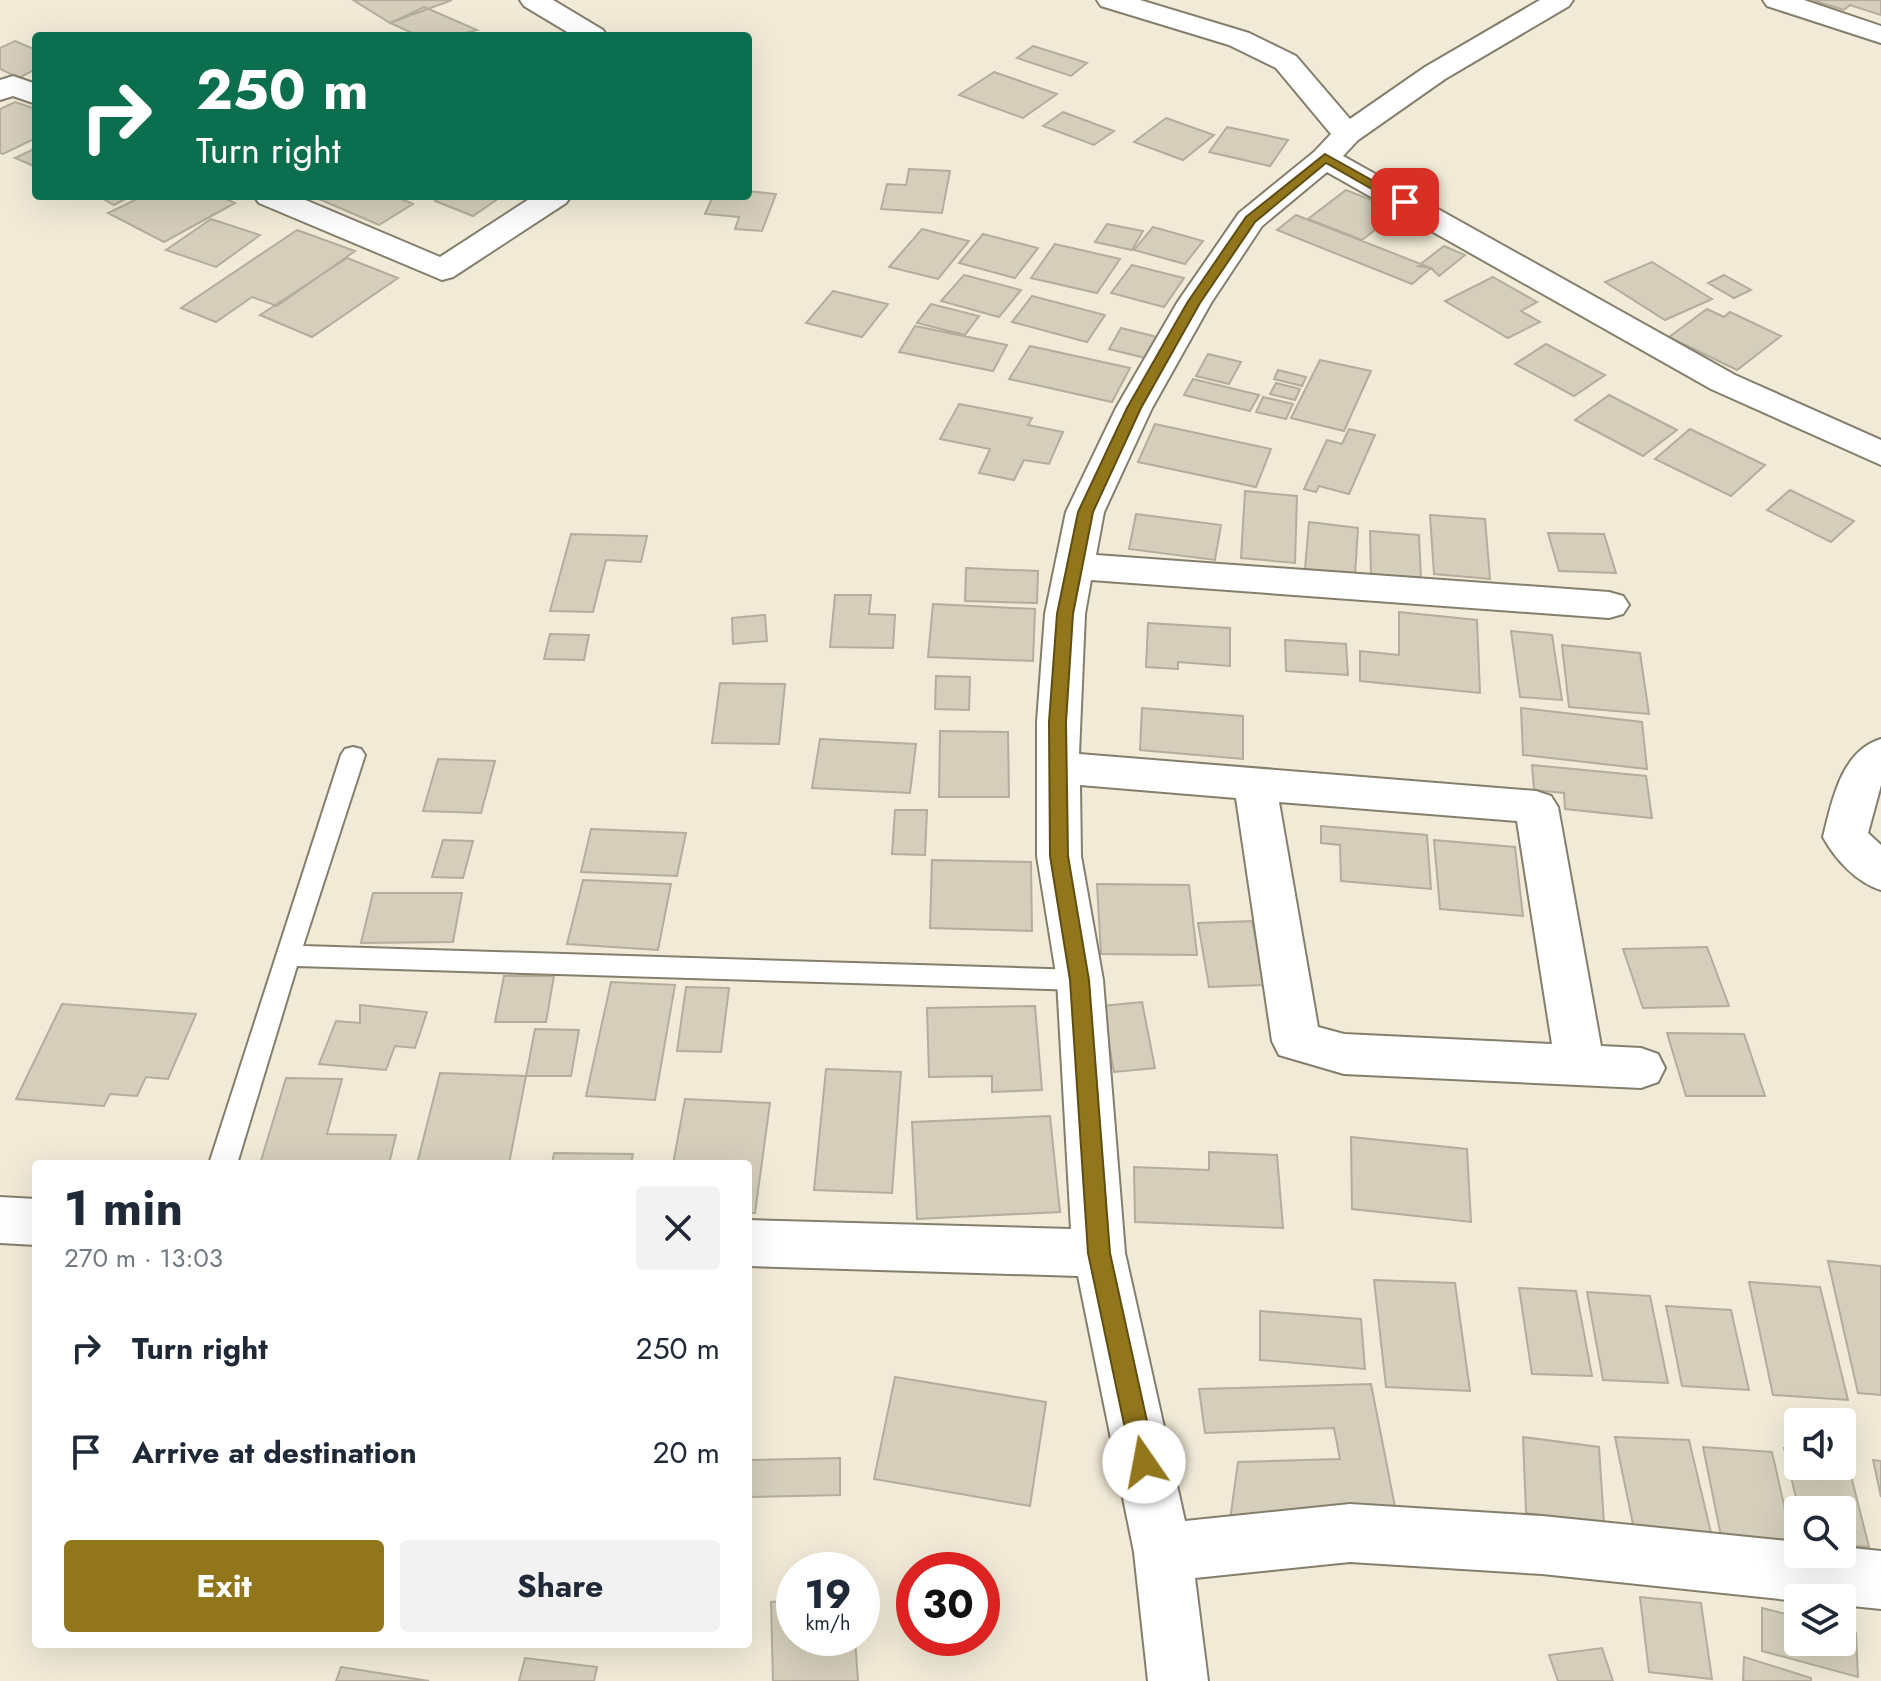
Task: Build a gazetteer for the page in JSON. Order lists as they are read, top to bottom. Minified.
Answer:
{"page":{"turn":["250 m","Turn right"],"heading":["1 min","270 m · 13:03"],"list":[{"name":"Turn right","value":"250 m"},{"name":"Arrive at destination","value":"20 m"}],"buttons":["Exit","Share"],"speed":"19 km/h","limit":"30"}}
